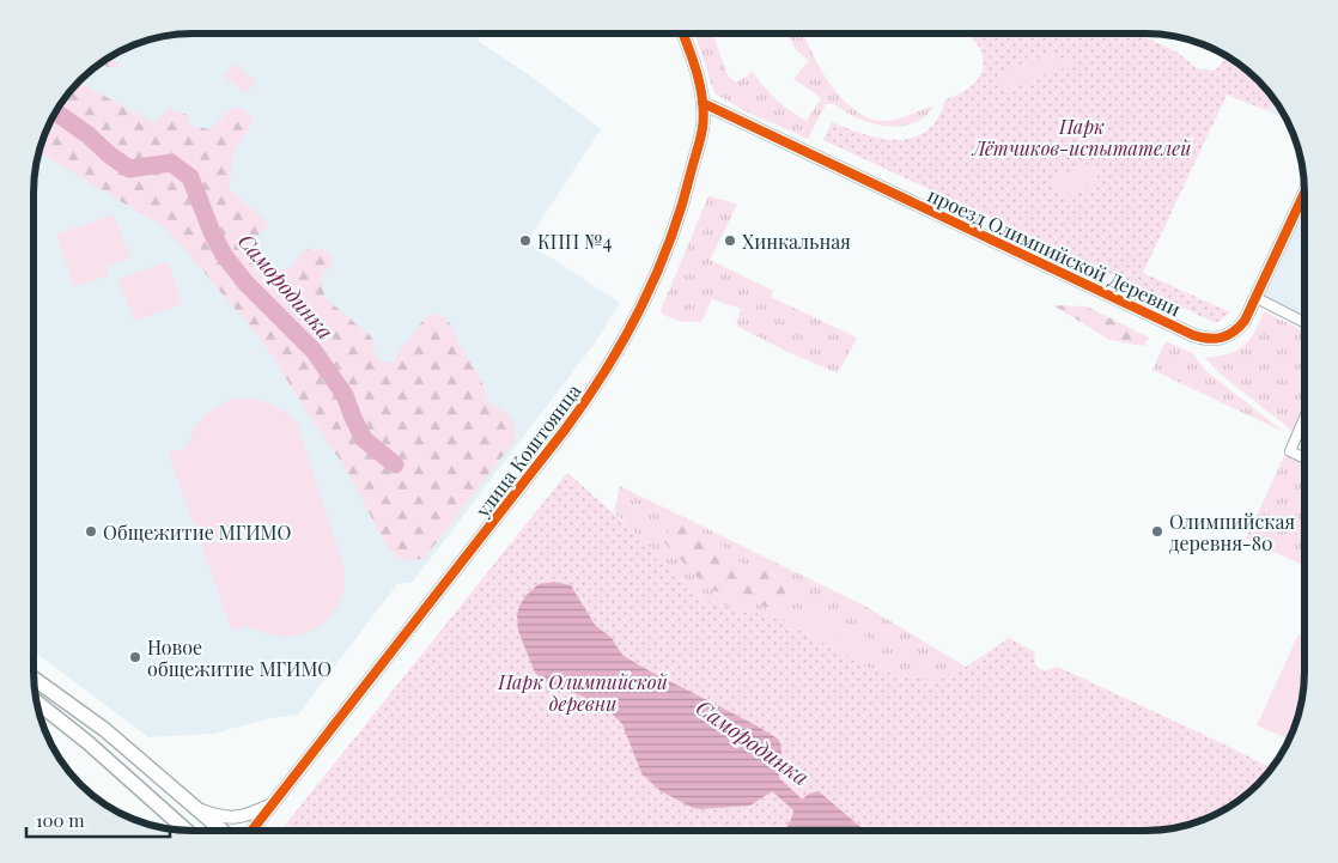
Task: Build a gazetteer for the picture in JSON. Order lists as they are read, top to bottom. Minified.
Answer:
{"streets":{"street":["проезд Олимпийской Деревни","улица Коштоянца"]},"crossings":[["проезд Олимпийской Деревни","улица Коштоянца"]],"water":["Самородинка"],"parks":["Парк Лётчиков-испытателей","Парк Олимпийской деревни"],"places":["КПП №4","Хинкальная","Общежитие МГИМО","Олимпийская деревня-80","Новое общежитие МГИМО"],"scale_bar":"100 m"}
